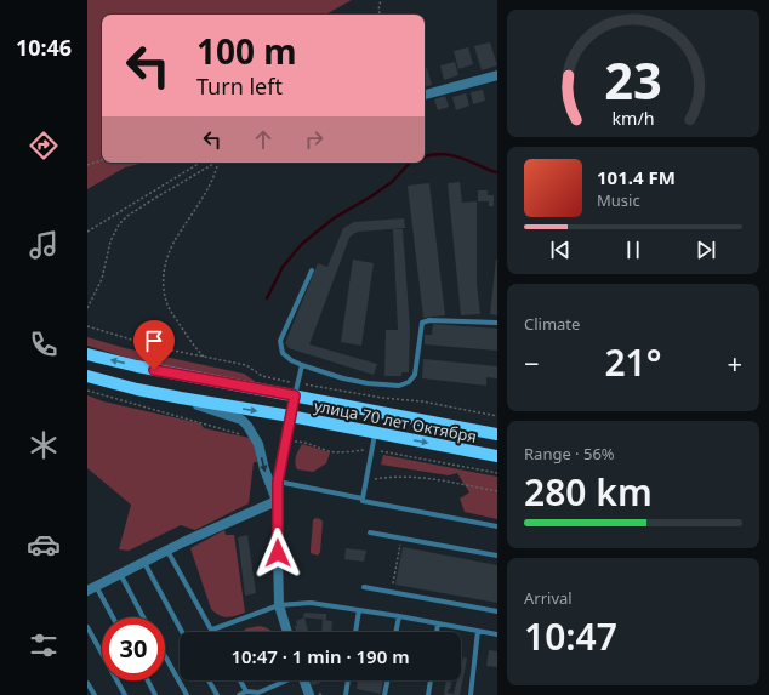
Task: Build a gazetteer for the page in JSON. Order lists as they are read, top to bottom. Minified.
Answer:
{"streets":{"main road":["улица 70 лет Октября"]},"page":{"tabs":"10:46","turn":["100 m","Turn left"],"song":["101.4 FM","Music"],"tile":["Climate",["Range · 56%","280 km"],["Arrival","10:47"]],"heat":["−","21°","+"],"limit":"30","trip":"10:47 · 1 min · 190 m","gauge":["23","km/h"]}}
